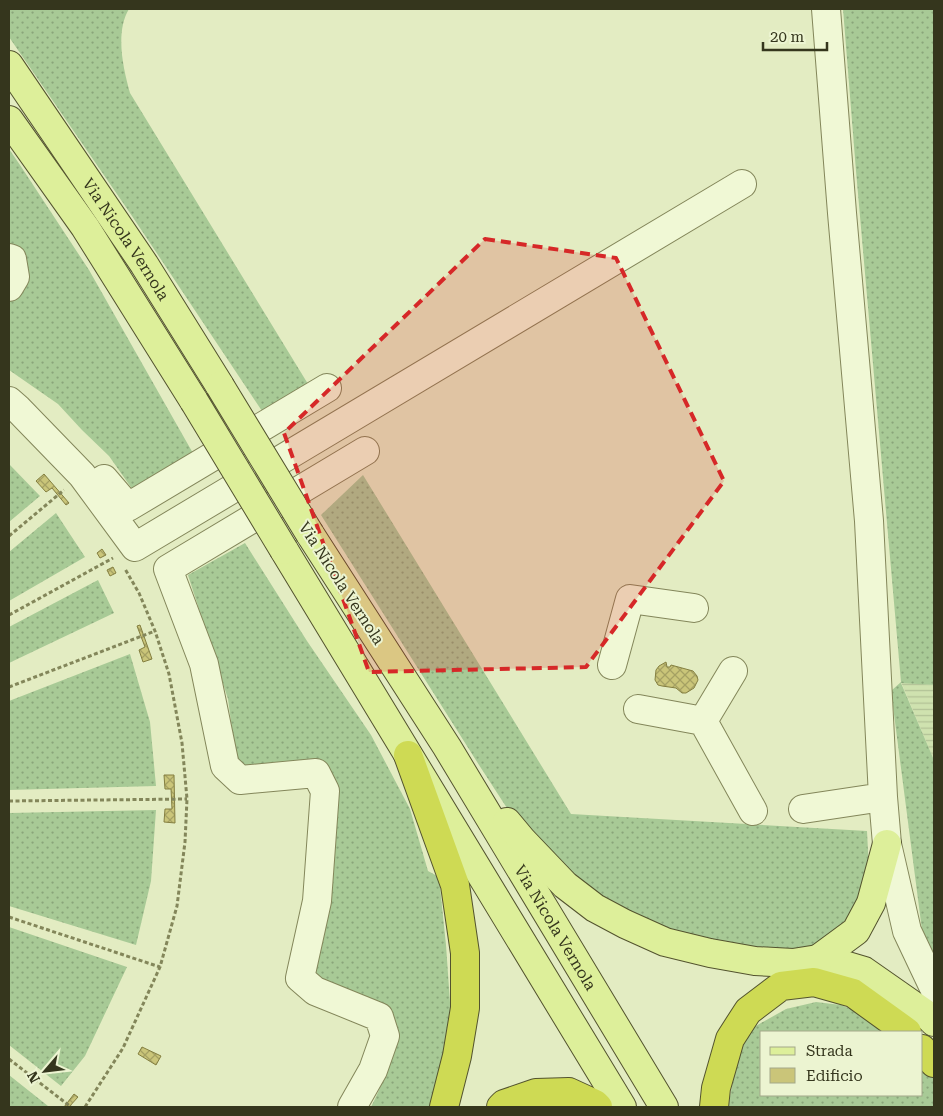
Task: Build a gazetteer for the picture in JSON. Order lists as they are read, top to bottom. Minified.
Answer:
{"streets":{"main road":["Via Nicola Vernola"]},"legend":["Strada","Edificio"],"scale_bar":"20 m","north":"bottom left"}
